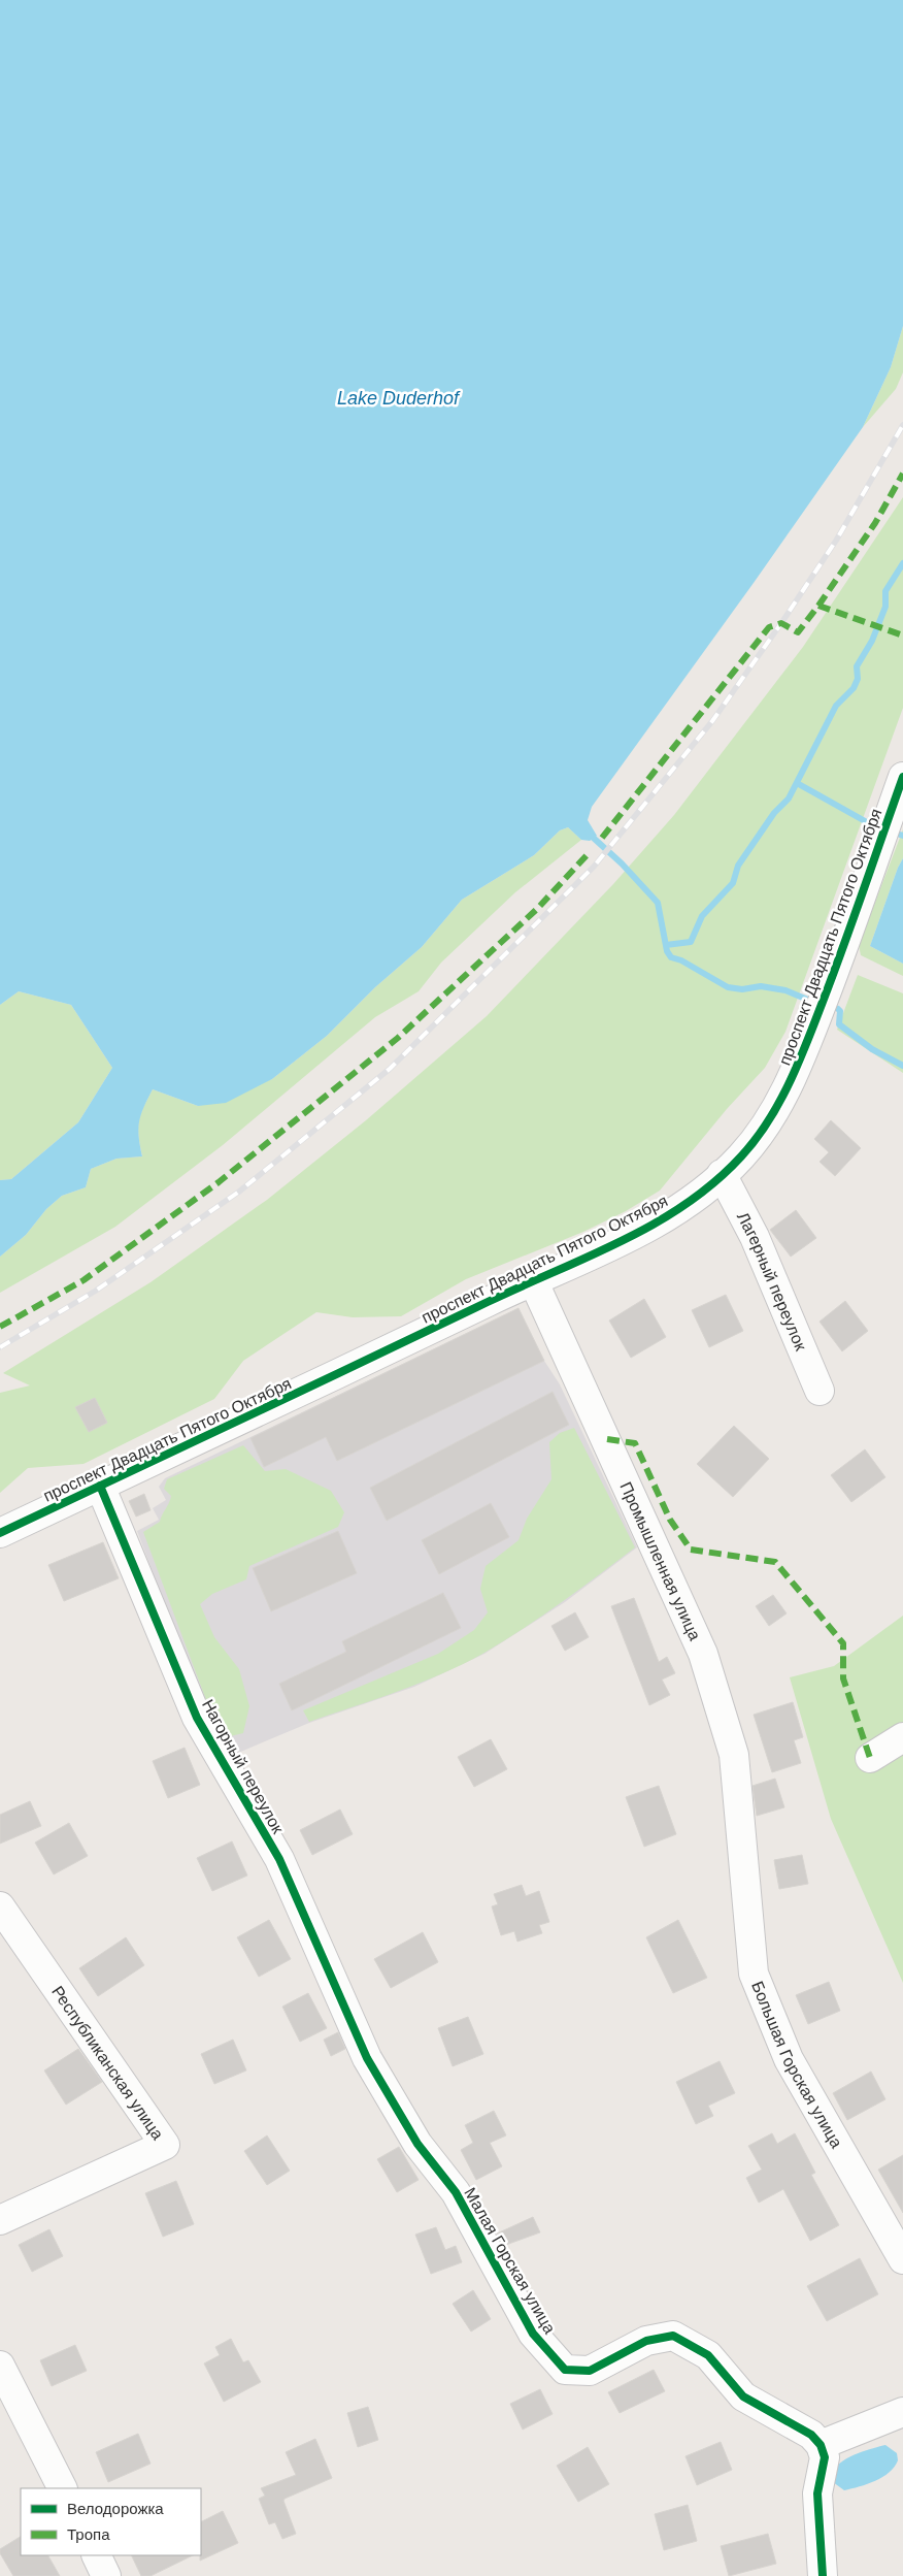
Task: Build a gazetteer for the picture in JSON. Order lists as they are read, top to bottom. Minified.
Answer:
{"streets":{"street":["проспект Двадцать Пятого Октября","Лагерный переулок","Промышленная улица","Нагорный переулок","Республиканская улица","Большая Горская улица","Малая Горская улица"]},"crossings":[["проспект Двадцать Пятого Октября","Лагерный переулок"],["проспект Двадцать Пятого Октября","Промышленная улица"],["проспект Двадцать Пятого Октября","Нагорный переулок"],["Промышленная улица","Большая Горская улица"],["Нагорный переулок","Малая Горская улица"]],"water":["Lake Duderhof"],"legend":["Велодорожка","Тропа"]}
